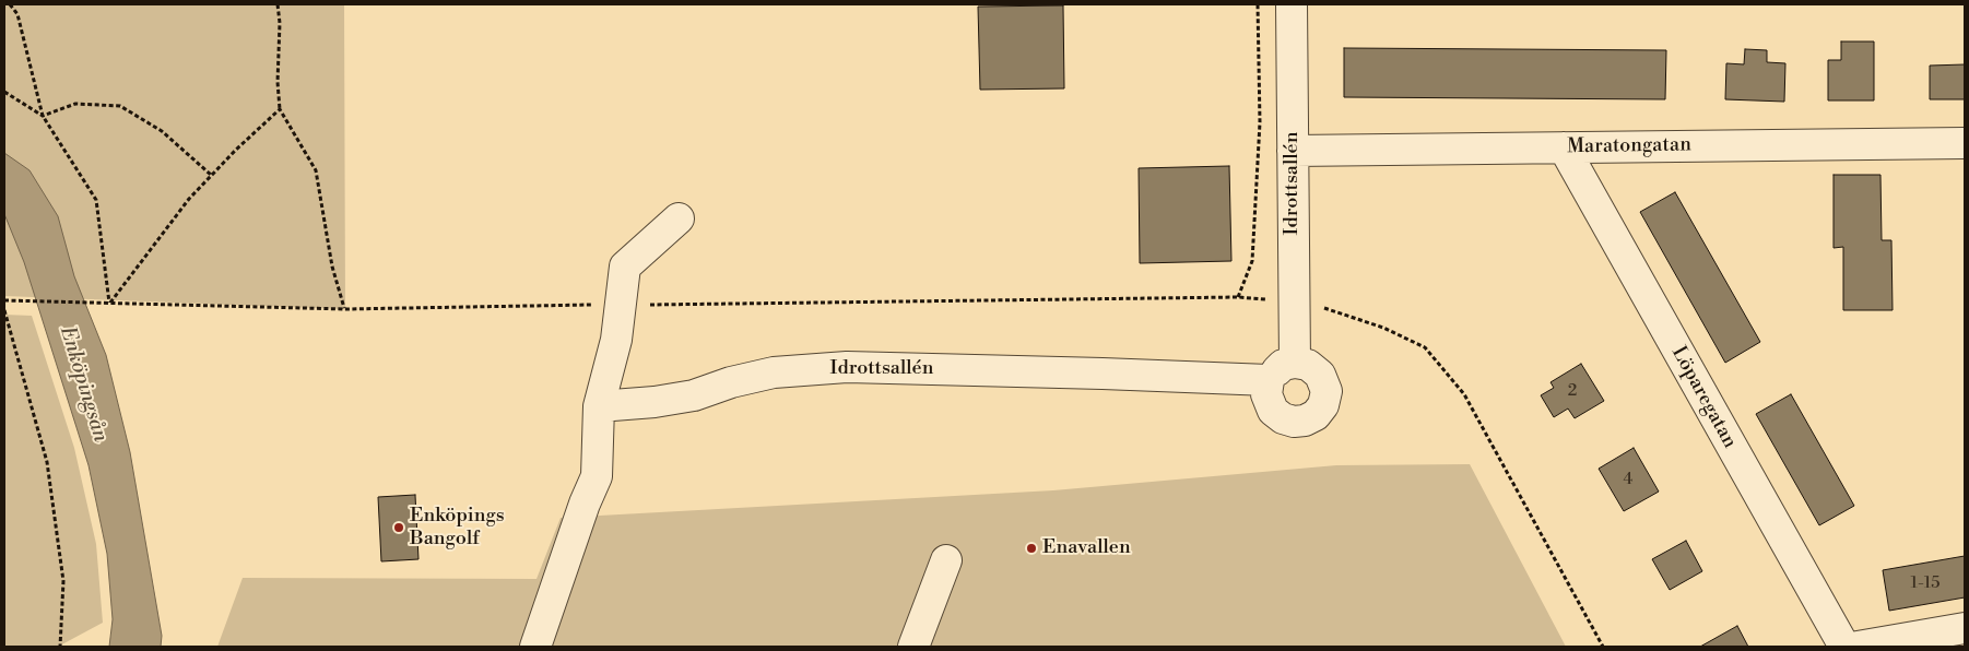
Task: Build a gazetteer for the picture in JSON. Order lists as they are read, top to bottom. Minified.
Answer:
{"streets":{"street":["Maratongatan","Idrottsallén","Löparegatan"]},"crossings":[["Maratongatan","Idrottsallén"],["Maratongatan","Löparegatan"]],"water":["Enköpingsån"],"places":["Enköpings Bangolf","Enavallen"],"house_numbers":["2","4","1-15"]}
